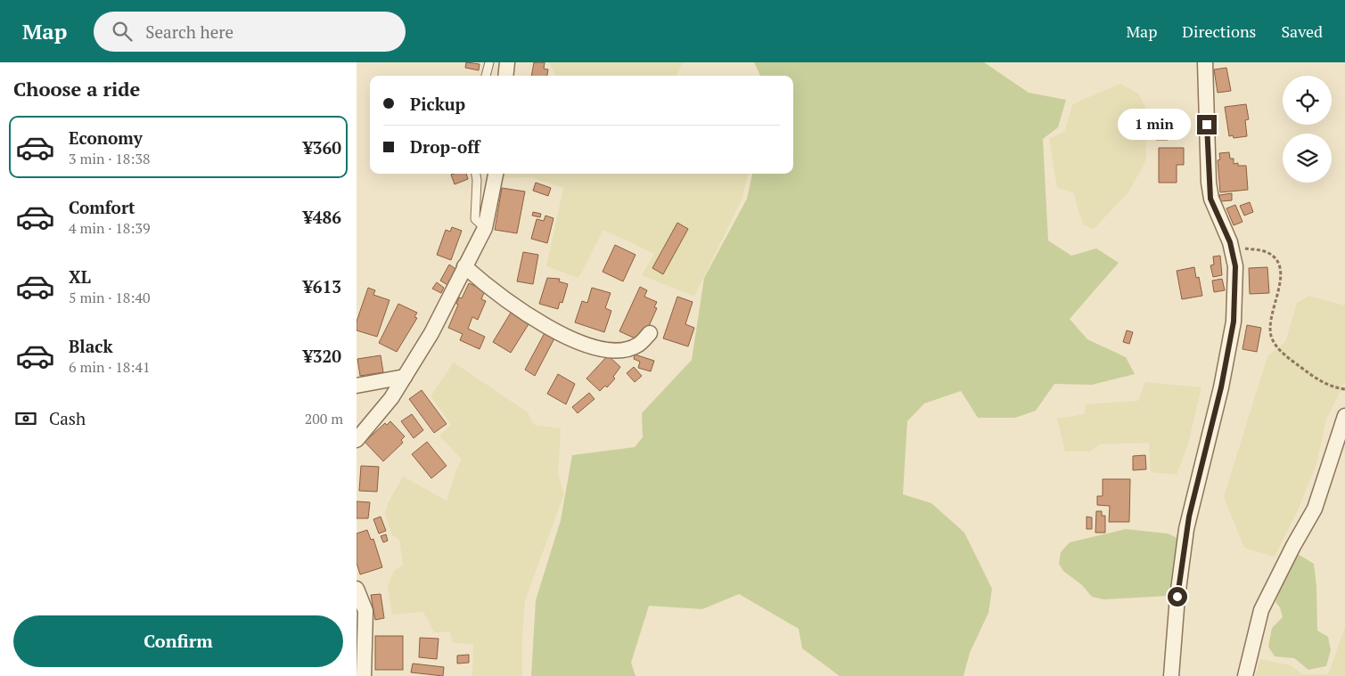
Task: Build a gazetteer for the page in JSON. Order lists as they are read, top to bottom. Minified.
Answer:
{"page":{"header":"Map","search":"Search here","nav":["Map","Directions","Saved"],"heading":"Choose a ride","banner":["Pickup","Drop-off"],"bubble":"1 min","list":[{"name":"Economy","note":"3 min · 18:38","value":"¥360"},{"name":"Comfort","note":"4 min · 18:39","value":"¥486"},{"name":"XL","note":"5 min · 18:40","value":"¥613"},{"name":"Black","note":"6 min · 18:41","value":"¥320"}],"pay":["Cash","200 m"],"buttons":"Confirm"}}
